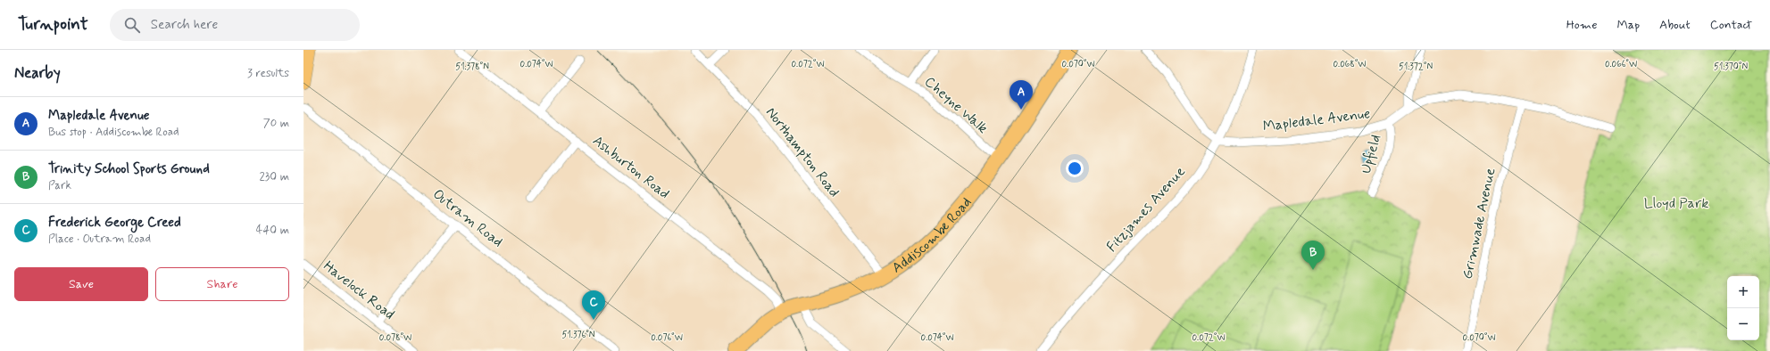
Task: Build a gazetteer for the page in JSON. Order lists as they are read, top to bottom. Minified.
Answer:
{"streets":{"highway":["Addiscombe Road"],"street":["Cheyne Walk","Mapledale Avenue","Northampton Road","Upfield","Ashburton Road","Fitzjames Avenue","Outram Road","Grimwade Avenue","Havelock Road"]},"crossings":[["Cheyne Walk","Addiscombe Road"],["Mapledale Avenue","Upfield"],["Mapledale Avenue","Fitzjames Avenue"],["Mapledale Avenue","Grimwade Avenue"],["Northampton Road","Addiscombe Road"],["Ashburton Road","Addiscombe Road"]],"parks":["Lloyd Park"],"page":{"header":"Turnpoint","search":"Search here","nav":["Home","Map","About","Contact"],"heading":["Nearby","3 results"],"pins":["A","B","C"],"list":[{"mark":"A","name":"Mapledale Avenue","note":"Bus stop · Addiscombe Road","value":"70 m"},{"mark":"B","name":"Trinity School Sports Ground","note":"Park","value":"230 m"},{"mark":"C","name":"Frederick George Creed","note":"Place · Outram Road","value":"440 m"}],"buttons":["Save","Share"],"map_buttons":["+","−"]},"coordinates":["0.072°W","0.074°W","0.070°W","0.068°W","0.066°W","51.378°N","51.372°N","51.370°N","51.376°N","0.078°W","0.076°W"]}
